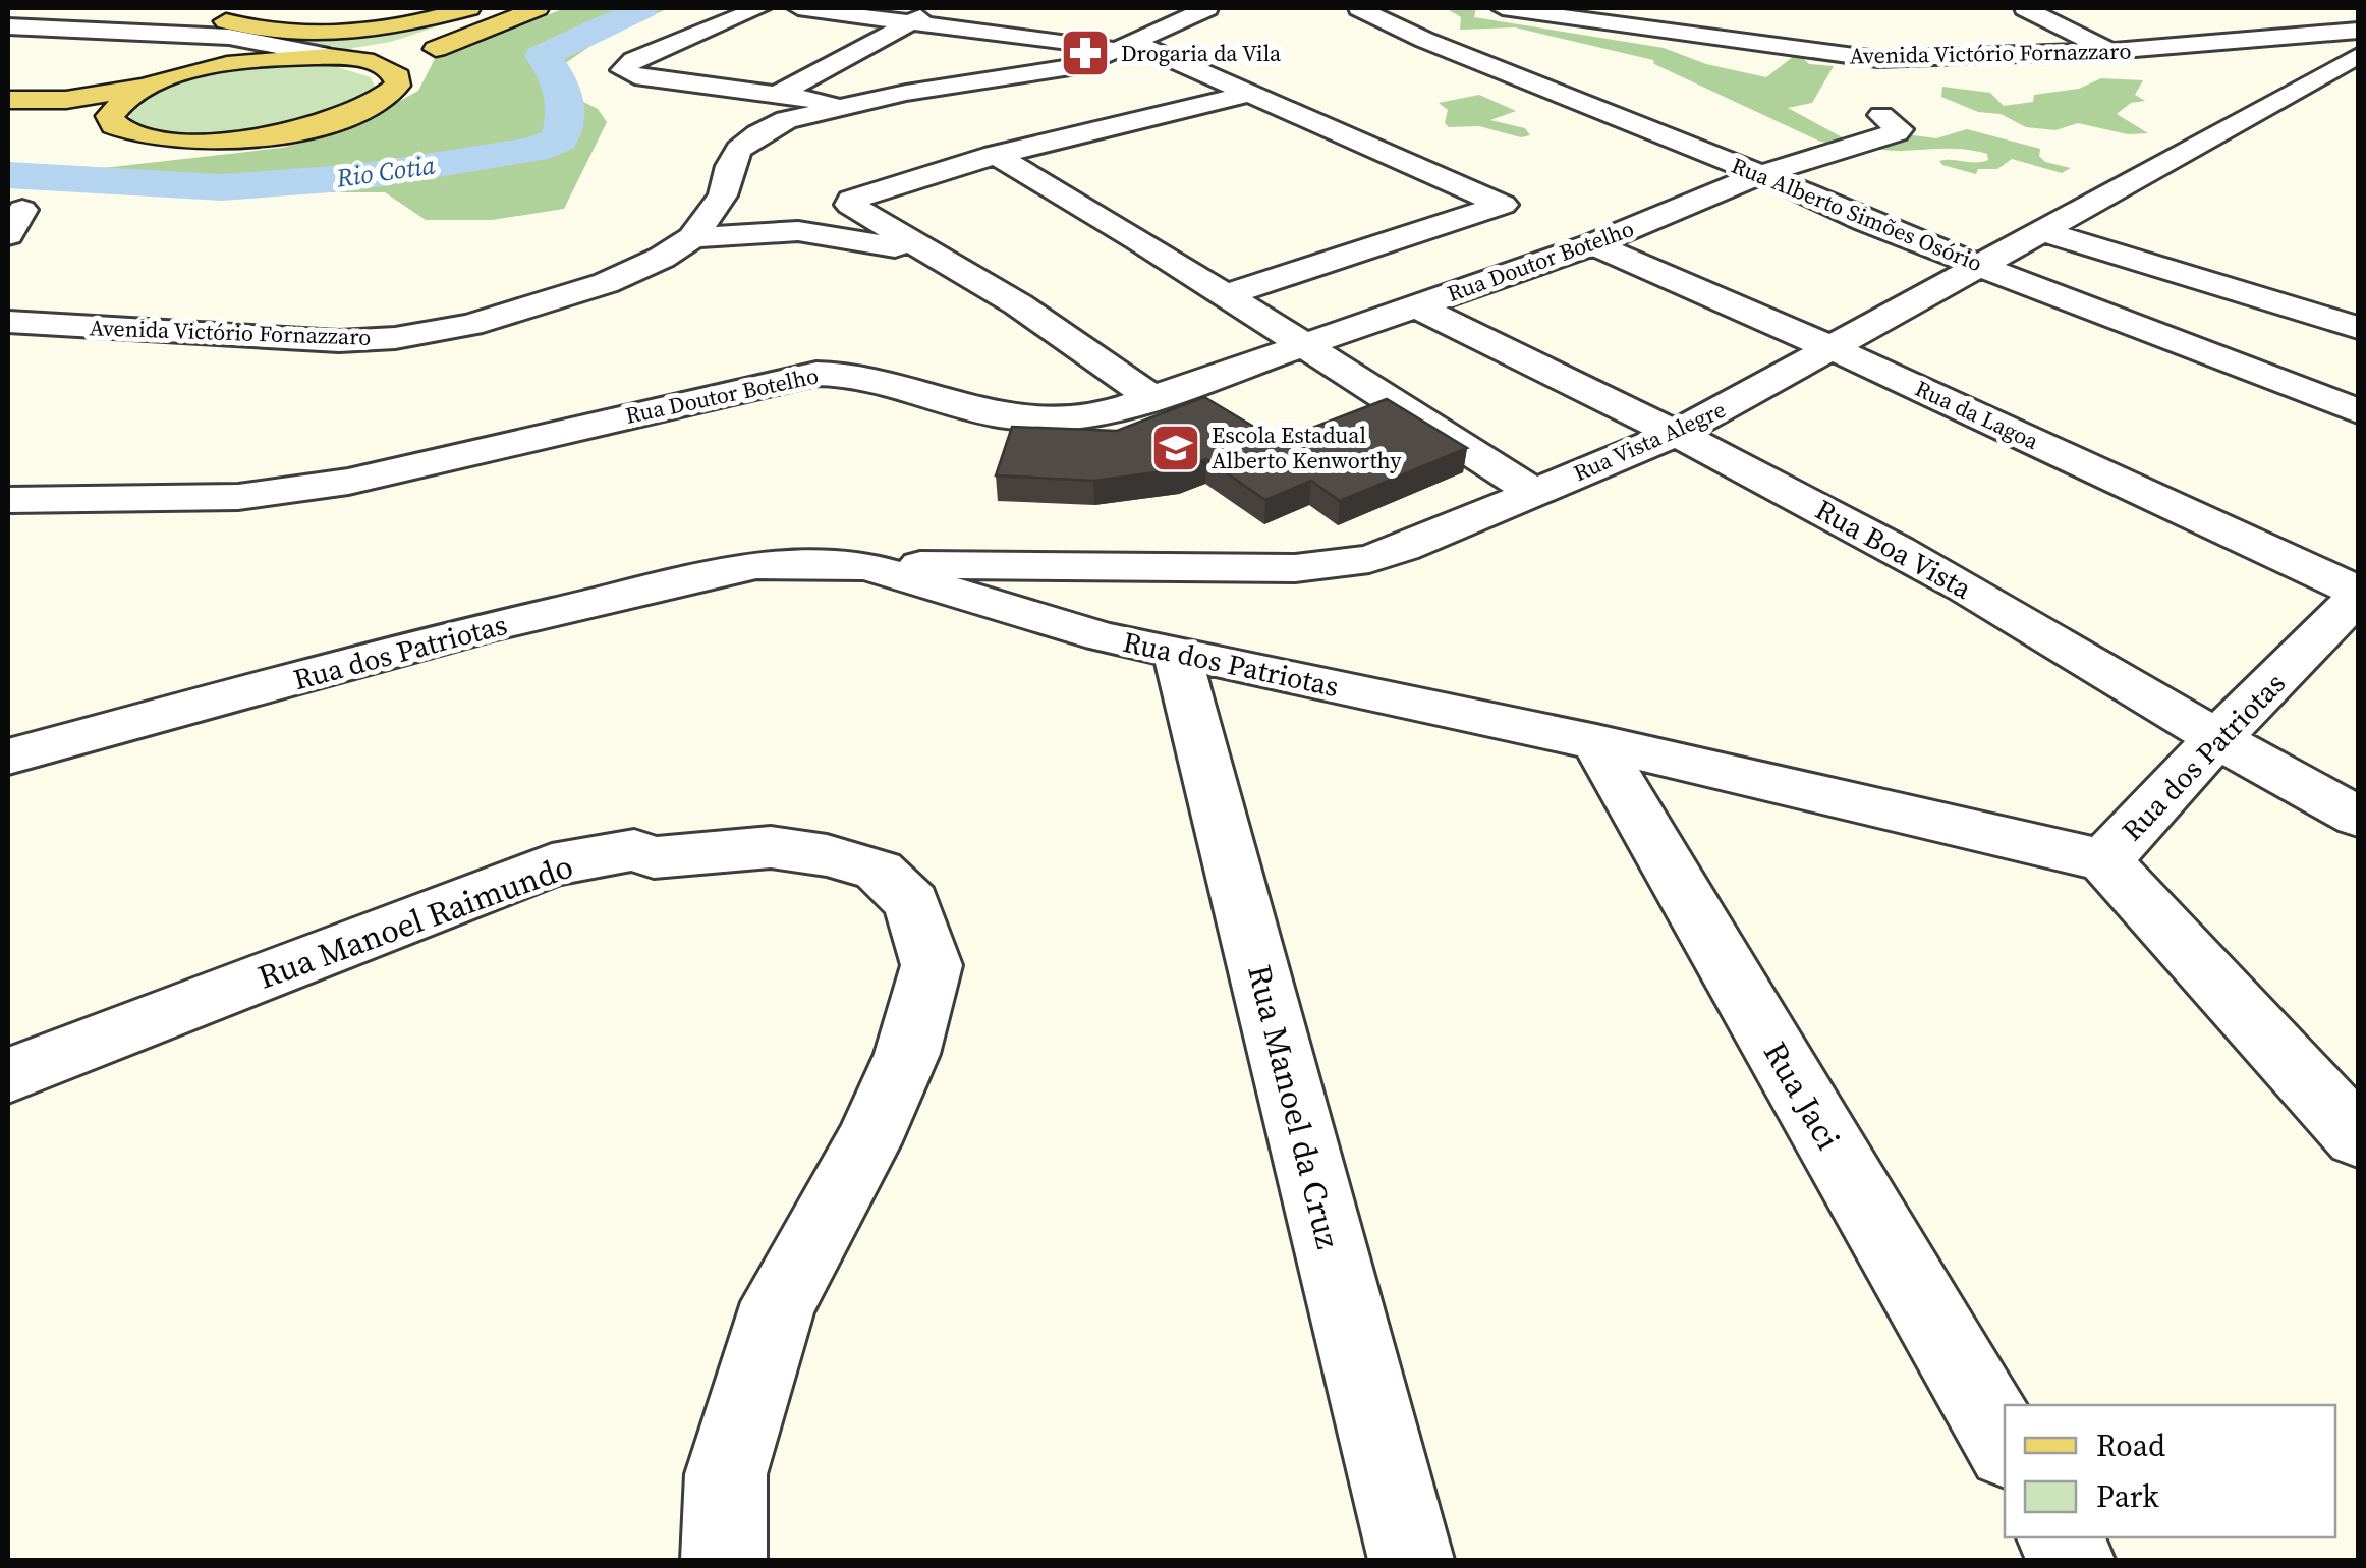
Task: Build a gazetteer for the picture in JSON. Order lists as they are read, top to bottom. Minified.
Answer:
{"streets":{"street":["Avenida Victório Fornazzaro","Rua Alberto Simões Osório","Rua Doutor Botelho","Rua da Lagoa","Rua Vista Alegre","Rua Boa Vista","Rua dos Patriotas","Rua Manoel Raimundo","Rua Jaci","Rua Manoel da Cruz"]},"crossings":[["Rua Alberto Simões Osório","Rua Doutor Botelho"],["Rua Alberto Simões Osório","Rua Vista Alegre"],["Rua Doutor Botelho","Rua da Lagoa"],["Rua Doutor Botelho","Rua Boa Vista"],["Rua da Lagoa","Rua Vista Alegre"],["Rua da Lagoa","Rua dos Patriotas"],["Rua Vista Alegre","Rua Boa Vista"],["Rua Vista Alegre","Rua dos Patriotas"],["Rua Boa Vista","Rua dos Patriotas"],["Rua dos Patriotas","Rua Jaci"],["Rua dos Patriotas","Rua Manoel da Cruz"]],"water":["Rio Cotia"],"places":{"pharmacy":["Drogaria da Vila"],"school or university":["Escola Estadual Alberto Kenworthy"]},"legend":["Road","Park"]}
